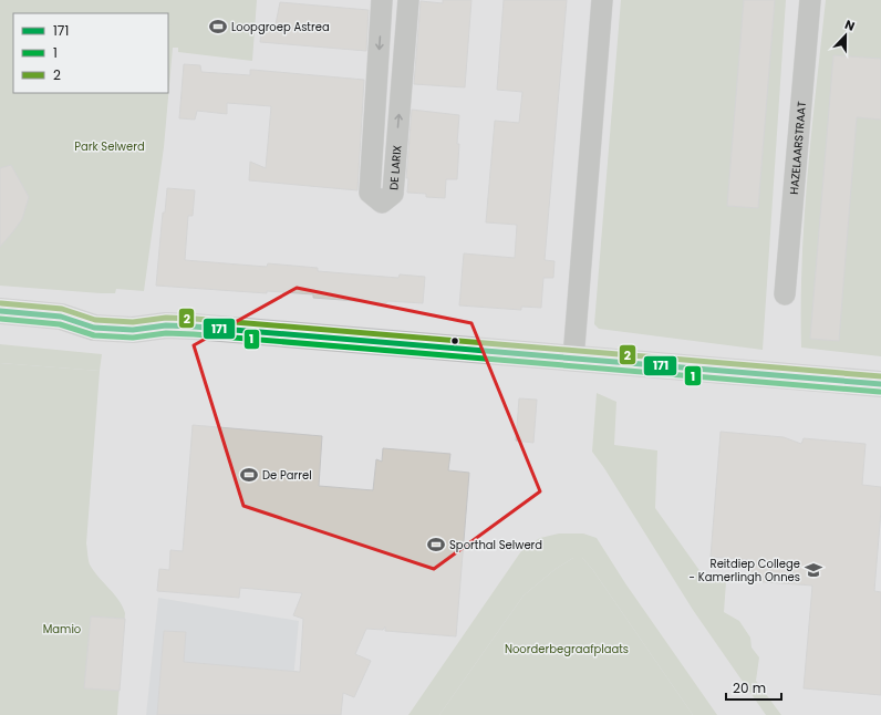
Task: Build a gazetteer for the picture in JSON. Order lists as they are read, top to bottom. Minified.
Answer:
{"streets":{"street":["HAZELAARSTRAAT","DE LARIX"]},"parks":["Park Selwerd","Mamio","Noorderbegraafplaats"],"places":{"sports":["Loopgroep Astrea","De Parrel","Sporthal Selwerd"],"school or university":["Reitdiep College - Kamerlingh Onnes"]},"lines":["transit line 2","transit line 171","transit line 1"],"legend":["171","1","2"],"scale_bar":"20 m","north":"top"}
